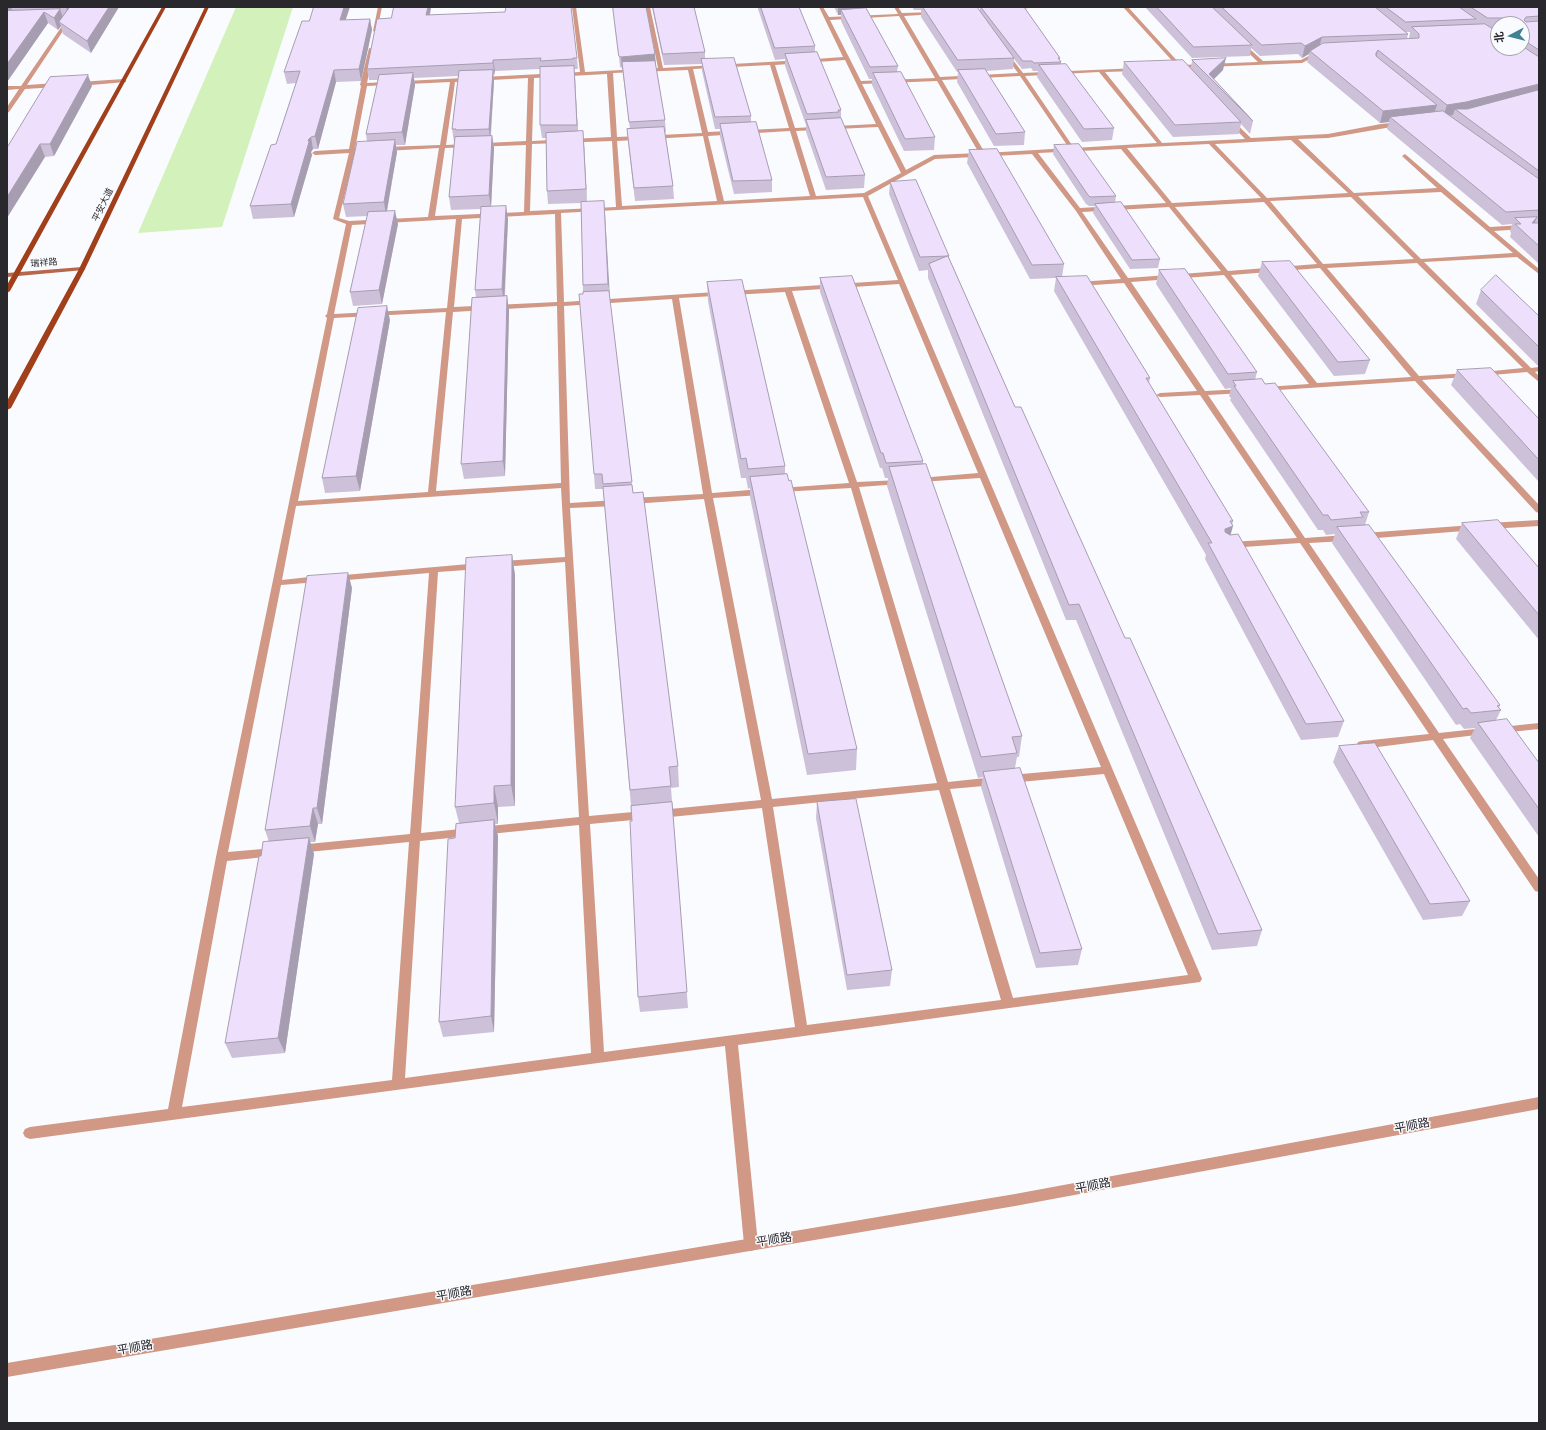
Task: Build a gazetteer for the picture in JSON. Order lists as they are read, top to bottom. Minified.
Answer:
{"streets":{"main road":["平安大道"],"street":["瑞祥路","平顺路"]},"crossings":[["平安大道","瑞祥路"]],"north":"left"}
